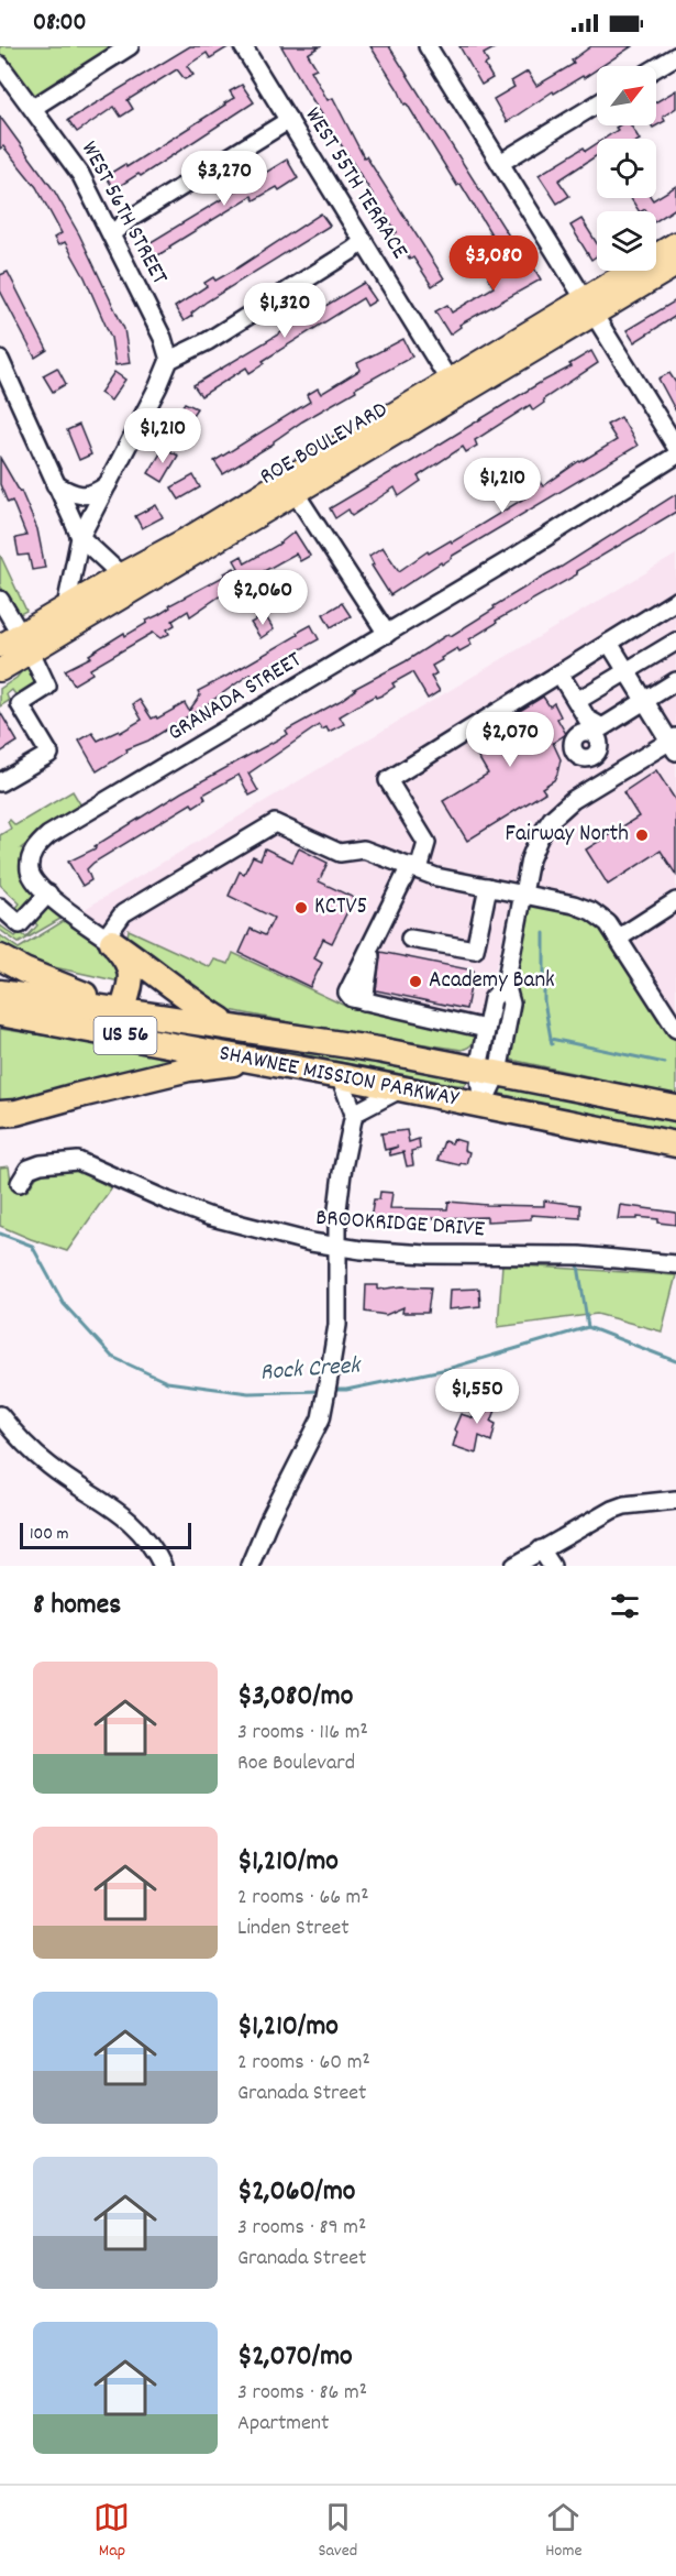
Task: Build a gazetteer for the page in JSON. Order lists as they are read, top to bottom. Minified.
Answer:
{"streets":{"highway":["US 56","SHAWNEE MISSION PARKWAY"],"main road":["ROE BOULEVARD"],"street":["WEST 55TH TERRACE","WEST 56TH STREET","GRANADA STREET","BROOKRIDGE DRIVE"]},"crossings":[["WEST 55TH TERRACE","ROE BOULEVARD"]],"water":["Rock Creek"],"places":["Fairway North","KCTV5","Academy Bank"],"scale_bar":"100 m","north":"top right","page":{"status":"08:00","price":["$3,270","$3,080","$1,320","$1,210","$1,210","$2,060","$2,070","$1,550"],"scale":"100 m","heading":"8 homes","list":[{"name":"$3,080/mo","note":"3 rooms · 116 m² · Roe Boulevard"},{"name":"$1,210/mo","note":"2 rooms · 66 m² · Linden Street"},{"name":"$1,210/mo","note":"2 rooms · 60 m² · Granada Street"},{"name":"$2,060/mo","note":"3 rooms · 89 m² · Granada Street"},{"name":"$2,070/mo","note":"3 rooms · 86 m² · Apartment"}],"tabs":["Map","Saved","Home"]}}
